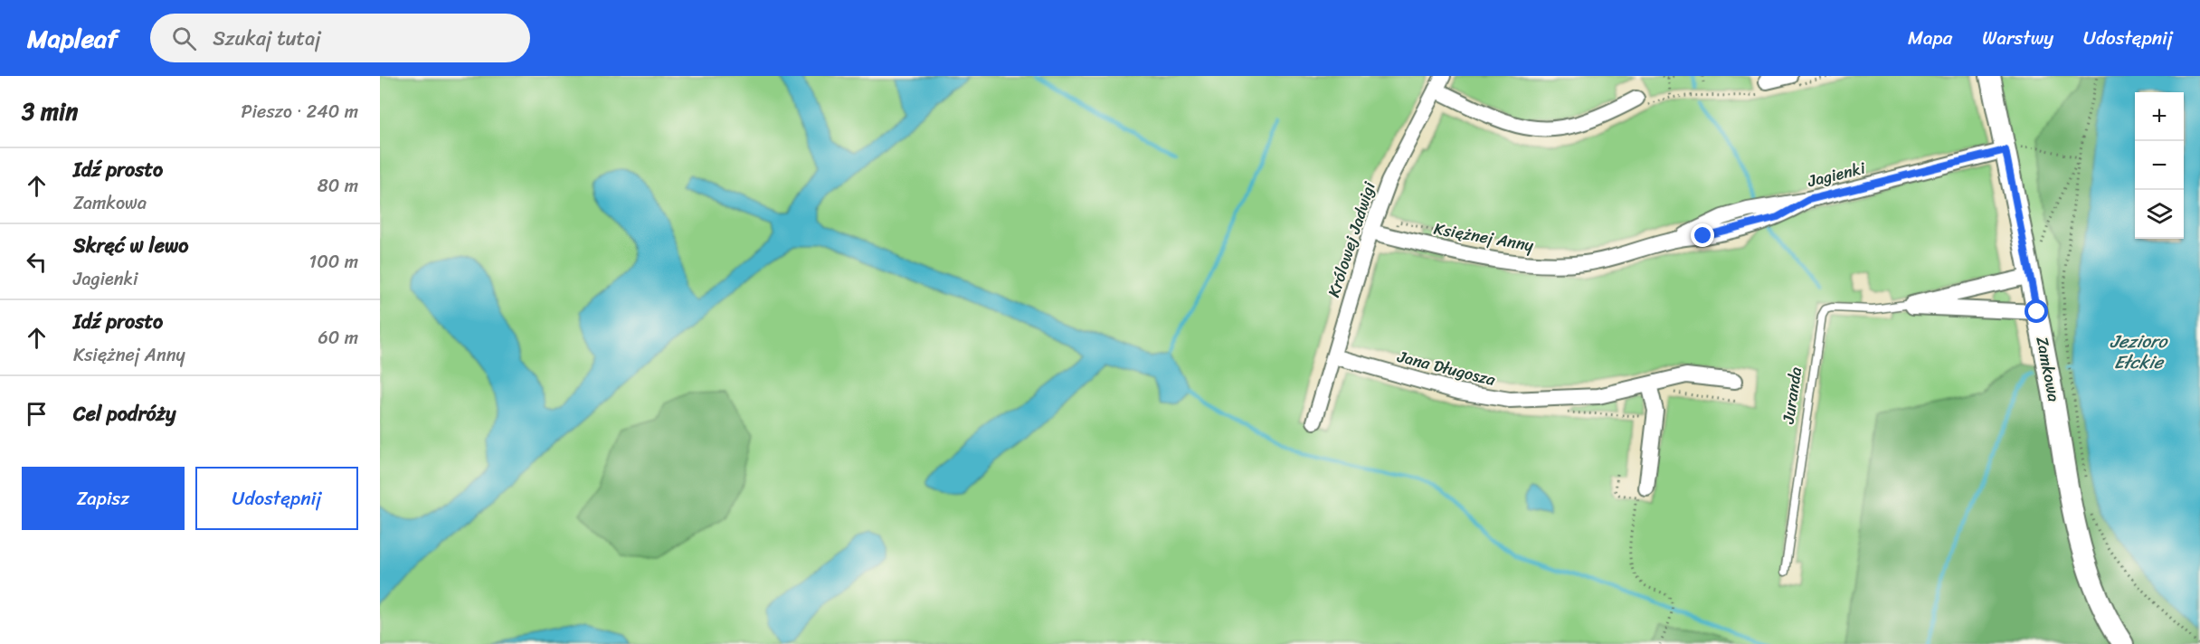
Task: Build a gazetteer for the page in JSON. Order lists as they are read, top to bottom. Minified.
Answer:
{"streets":{"street":["Jagienki","Księżnej Anny","Królowej Jadwigi","Jana Długosza","Zamkowa","Juranda"]},"crossings":[["Jagienki","Księżnej Anny"],["Jagienki","Zamkowa"],["Księżnej Anny","Królowej Jadwigi"],["Królowej Jadwigi","Jana Długosza"],["Zamkowa","Juranda"]],"water":["Jezioro Ełckie"],"page":{"header":"Mapleaf","search":"Szukaj tutaj","nav":["Mapa","Warstwy","Udostępnij"],"heading":["3 min","Pieszo · 240 m"],"map_buttons":["+","−"],"list":[["Idź prosto","Zamkowa","80 m"],["Skręć w lewo","Jagienki","100 m"],["Idź prosto","Księżnej Anny","60 m"],"Cel podróży"],"buttons":["Zapisz","Udostępnij"]}}
